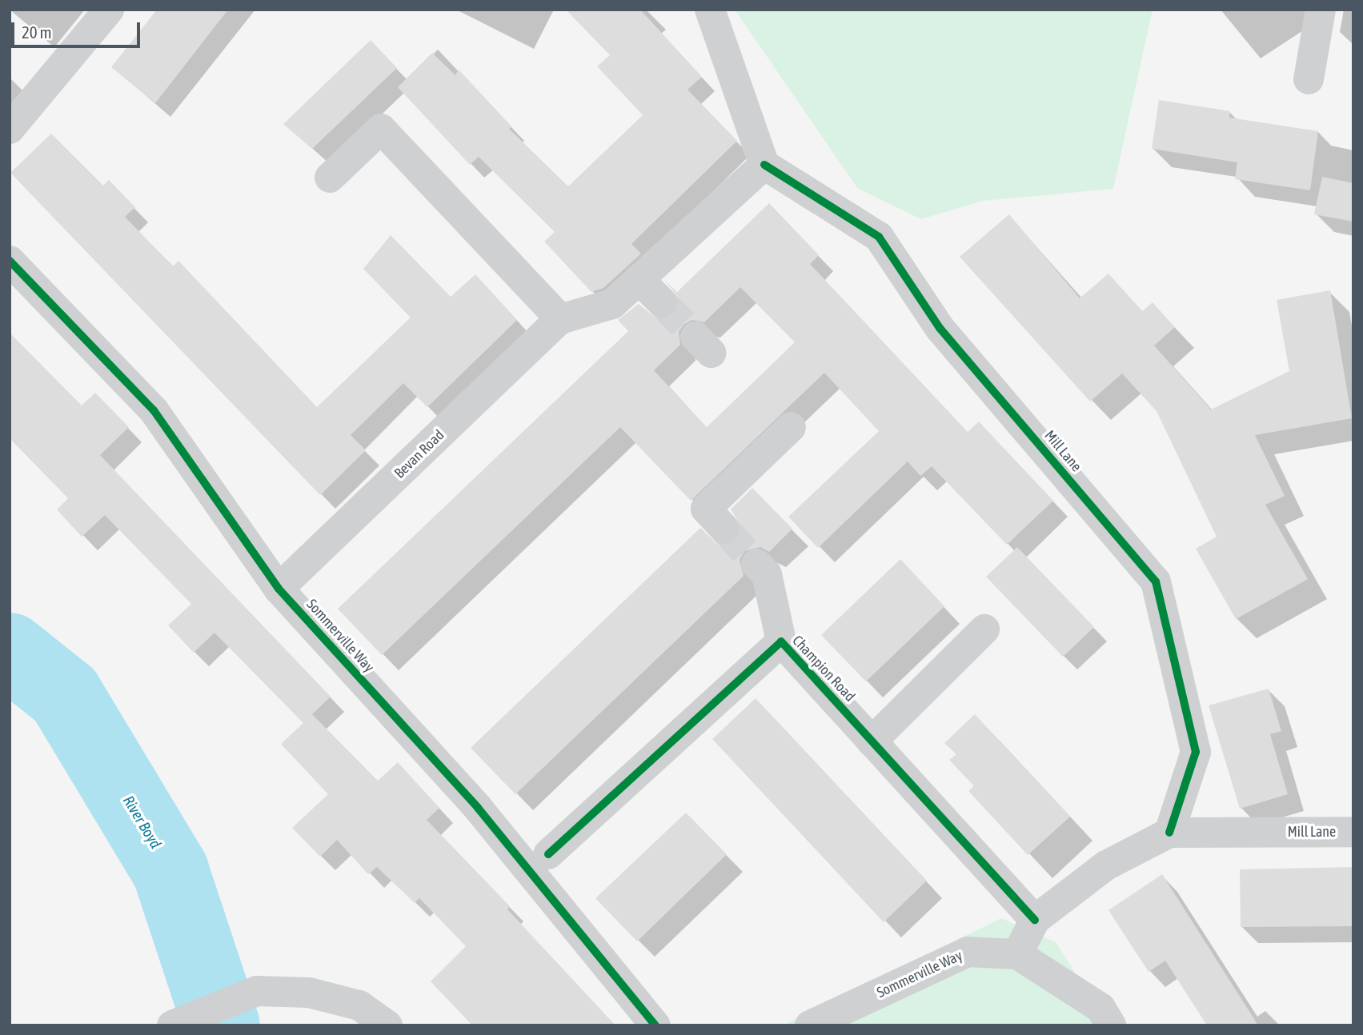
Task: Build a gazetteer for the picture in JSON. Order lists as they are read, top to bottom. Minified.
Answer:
{"streets":{"street":["Mill Lane","Bevan Road","Sommerville Way","Champion Road"]},"crossings":[["Mill Lane","Bevan Road"],["Mill Lane","Sommerville Way"],["Mill Lane","Champion Road"],["Bevan Road","Sommerville Way"]],"water":["River Boyd"],"scale_bar":"20 m"}
